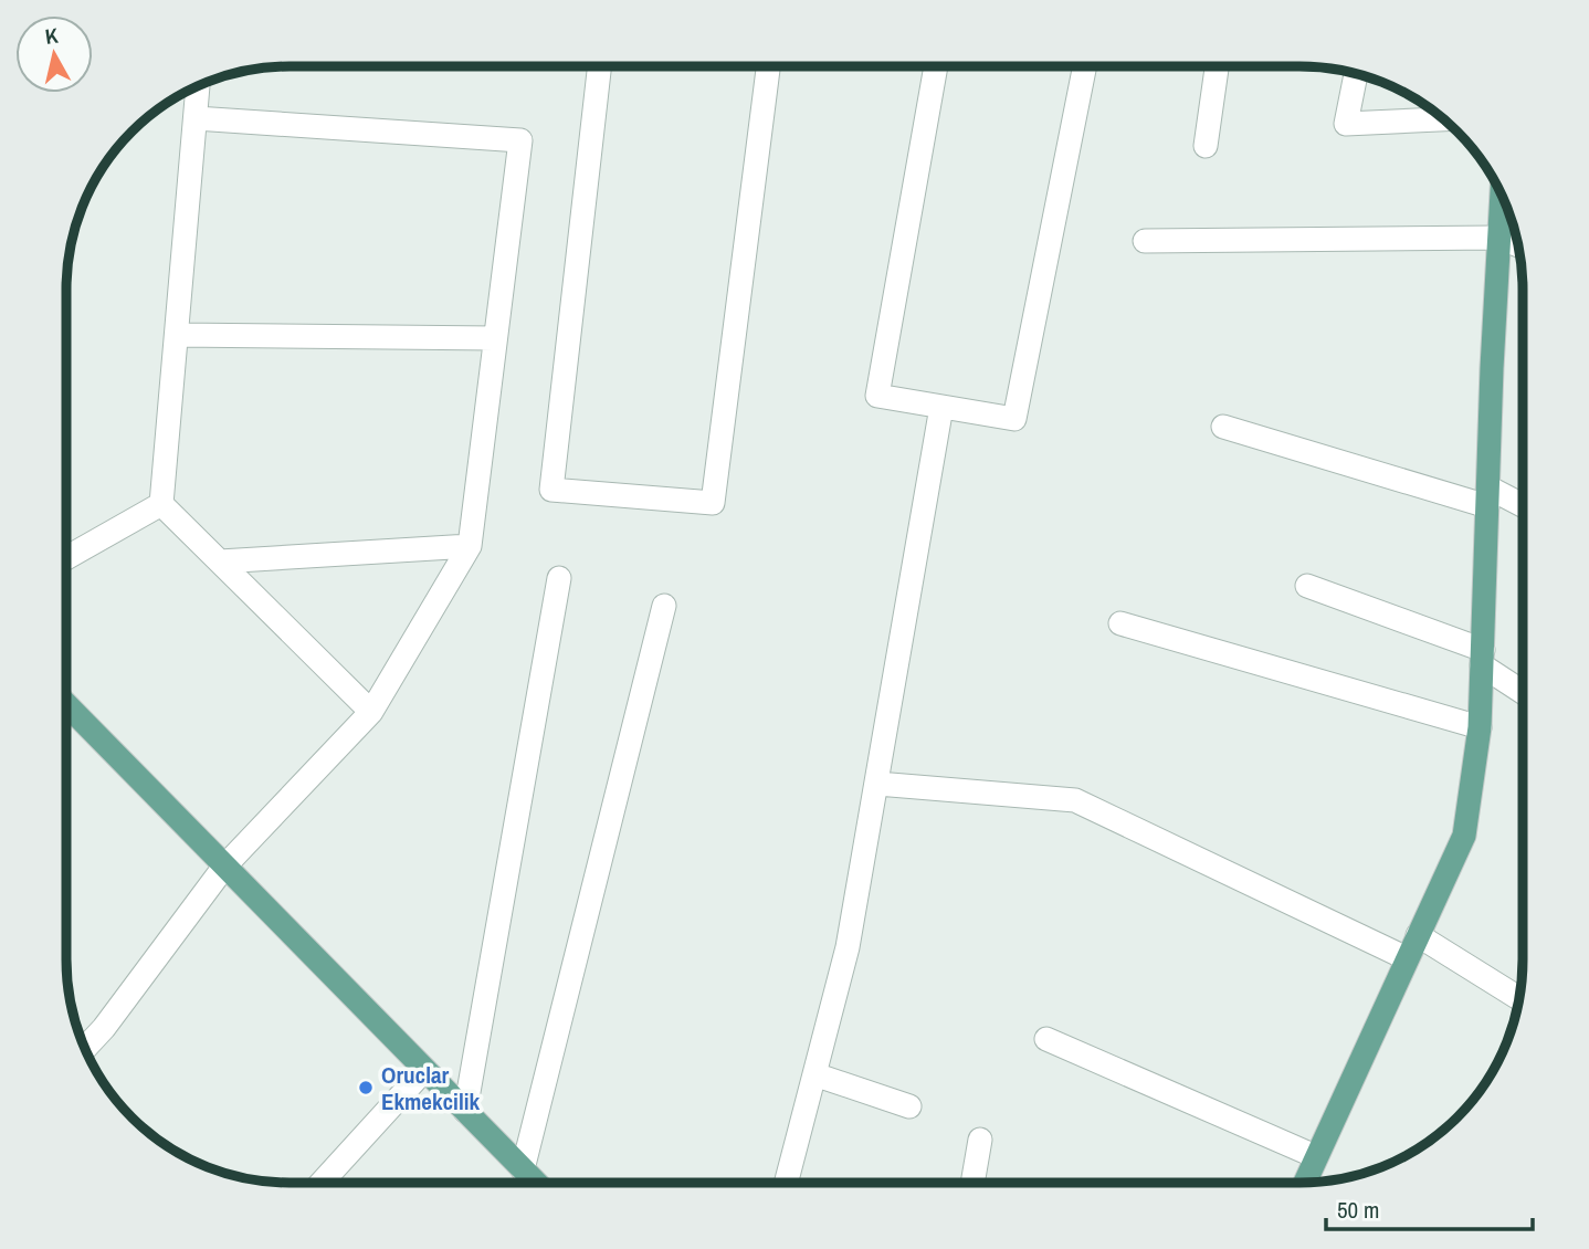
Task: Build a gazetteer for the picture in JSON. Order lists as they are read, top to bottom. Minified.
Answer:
{"places":["Oruclar Ekmekcilik"],"scale_bar":"50 m","north":"top"}
